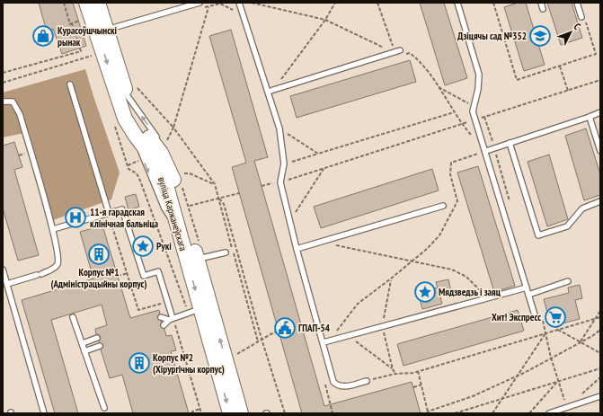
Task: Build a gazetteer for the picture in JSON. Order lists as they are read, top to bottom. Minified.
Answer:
{"streets":{"street":["вуліца Каржанеўскага"]},"places":{"shop":["Курасоўшчынскі рынак"],"school or university":["Дзіцячы сад №352"],"hospital":["11-я гарадская клінічная бальніца"],"place":["Рукі","Мядзведзь і заяц"],"building":["Корпус №1 (Адміністрацыйны корпус)","Корпус №2 (Хірургічны корпус)"],"supermarket":["Хит! Экспресс"],"public building":["ГПАП-54"]},"north":"top right"}
